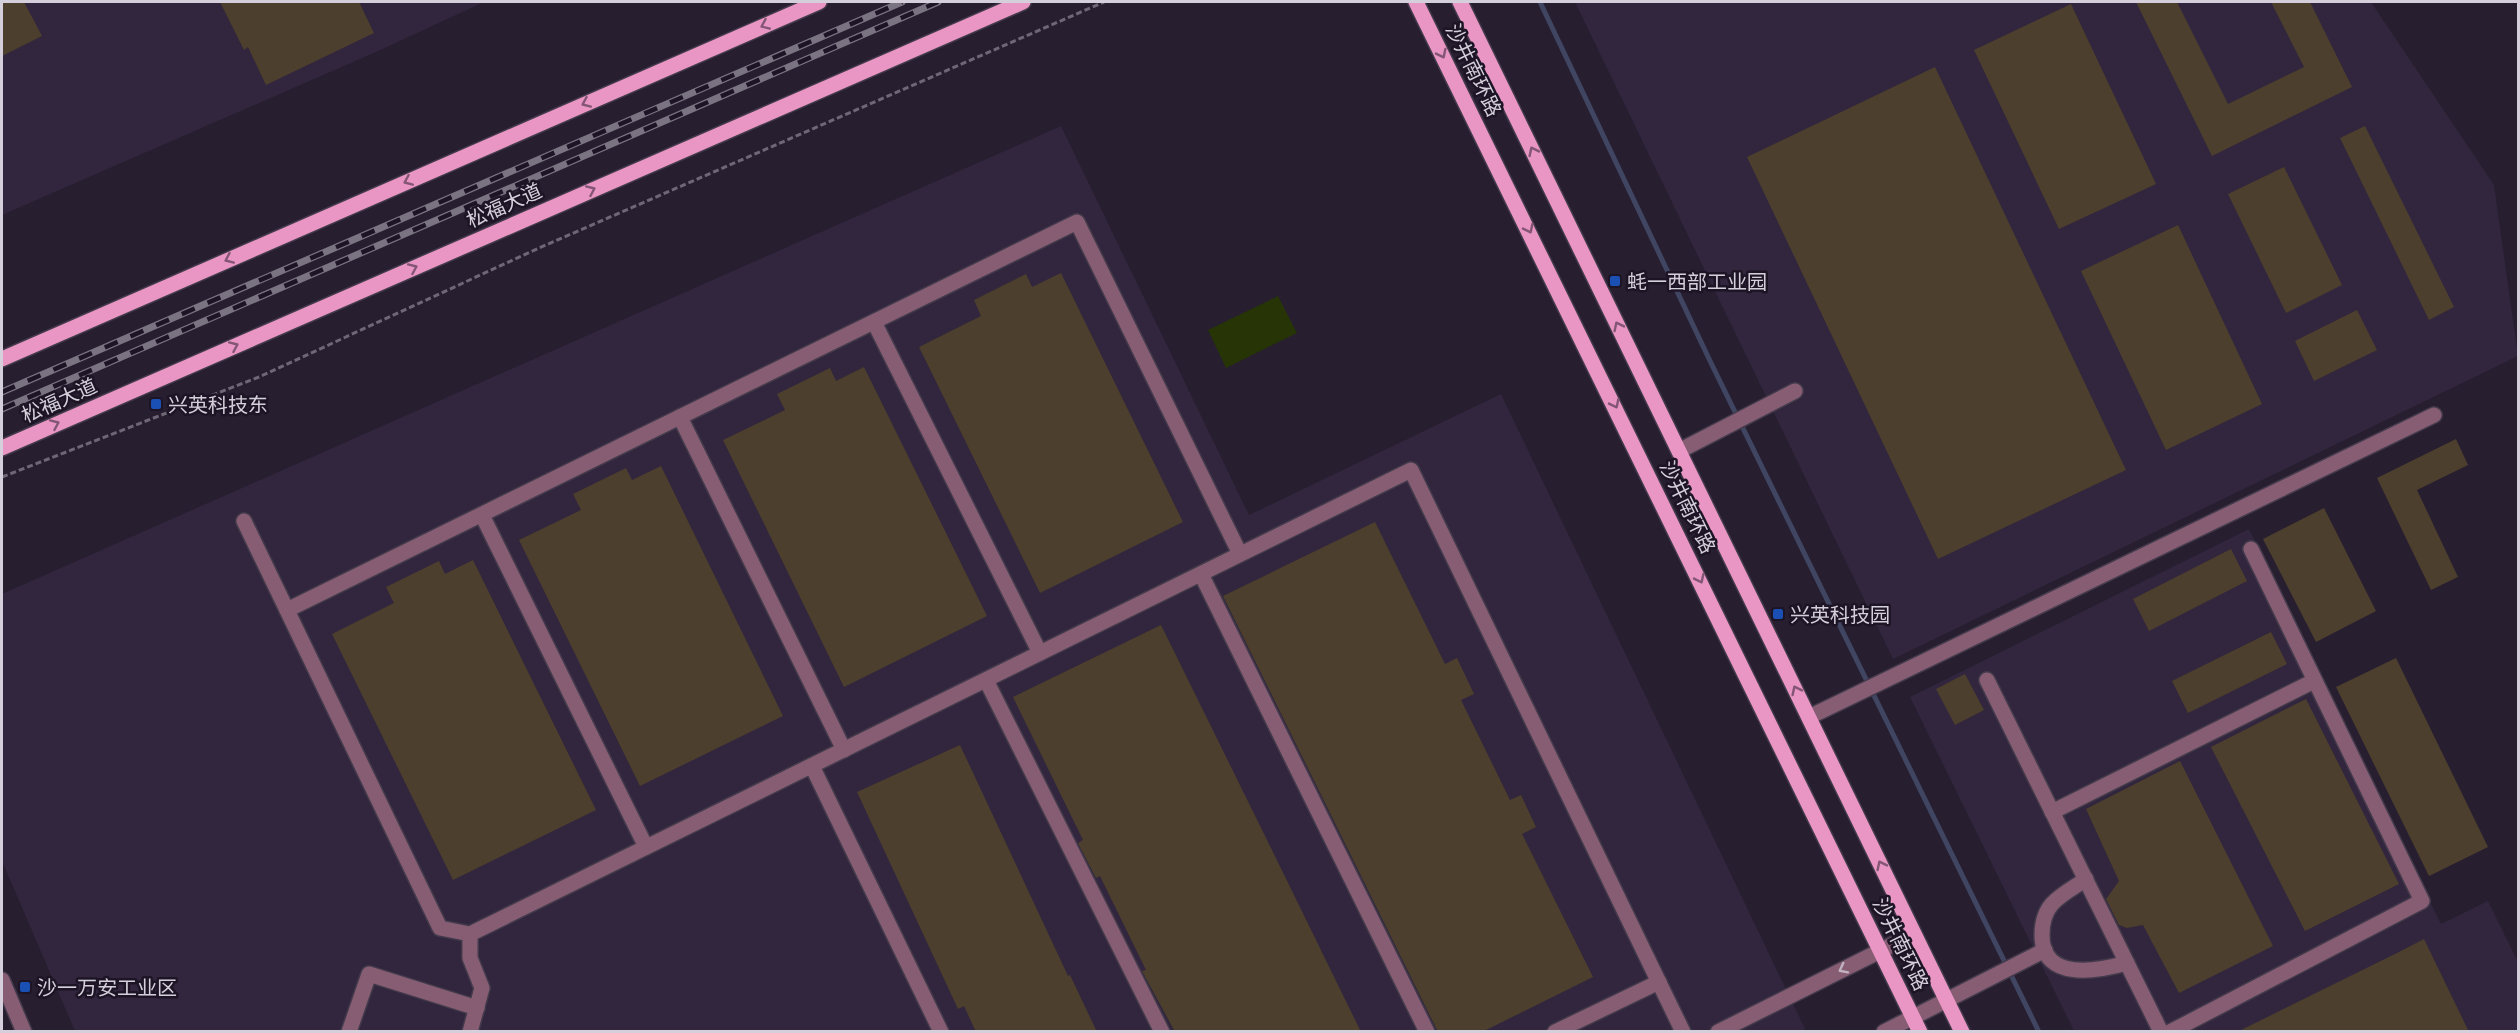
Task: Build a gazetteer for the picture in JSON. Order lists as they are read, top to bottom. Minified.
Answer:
{"streets":{"main road":["沙井南环路","松福大道"]},"places":{"transit":["蚝一西部工业园","兴英科技东","兴英科技园","沙一万安工业区"]}}
